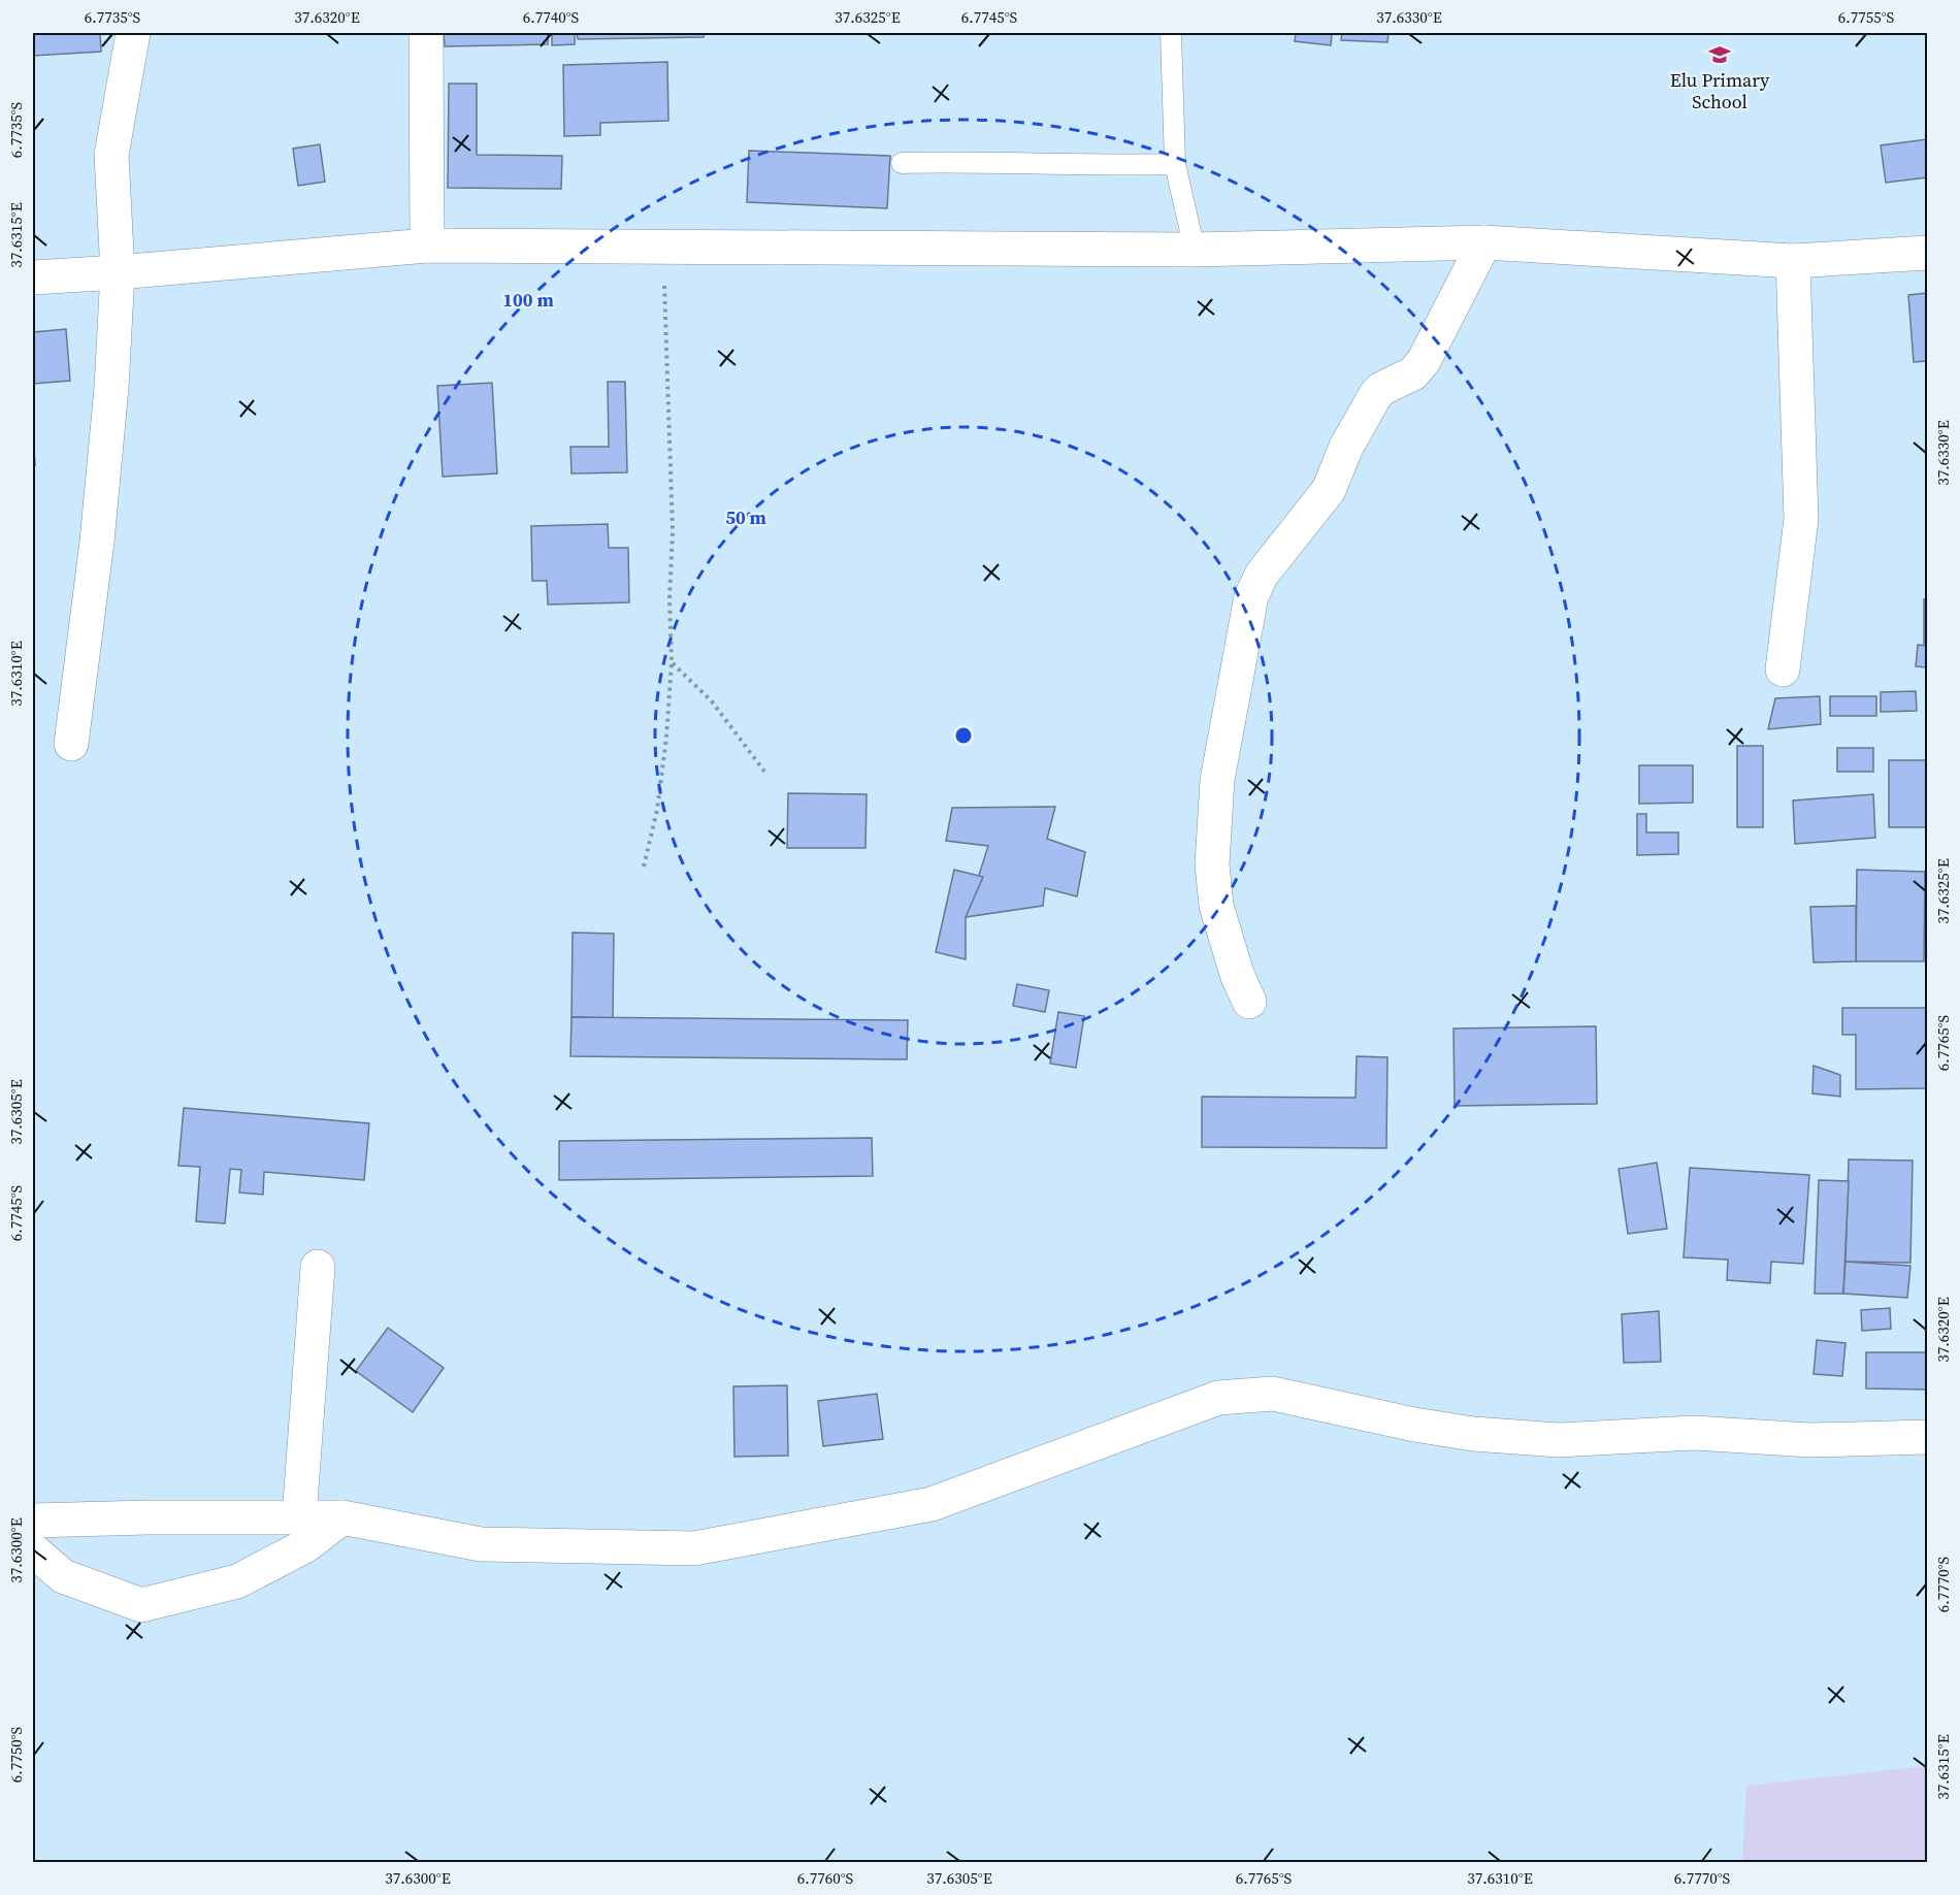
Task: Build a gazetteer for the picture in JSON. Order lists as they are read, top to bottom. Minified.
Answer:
{"places":{"school or university":["Elu Primary School"]},"coordinates":["6.7735°S","37.6320°E","6.7740°S","37.6325°E","6.7745°S","37.6330°E","6.7755°S","37.6315°E","37.6310°E","6.7765°S","37.6305°E","37.6300°E","6.7770°S","6.7750°S","6.7760°S"],"rings":["100 m","50 m"]}
